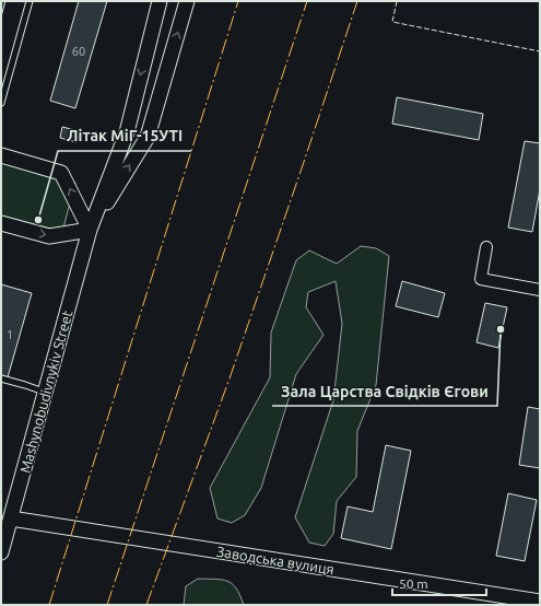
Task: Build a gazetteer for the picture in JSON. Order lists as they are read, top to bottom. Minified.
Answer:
{"streets":{"street":["Mashynobudivnykiv Street","Заводська вулиця"]},"crossings":[["Mashynobudivnykiv Street","Заводська вулиця"]],"places":["Літак МіГ-15УТІ","Зала Царства Свідків Єгови"],"house_numbers":["60","1"],"scale_bar":"50 m"}
